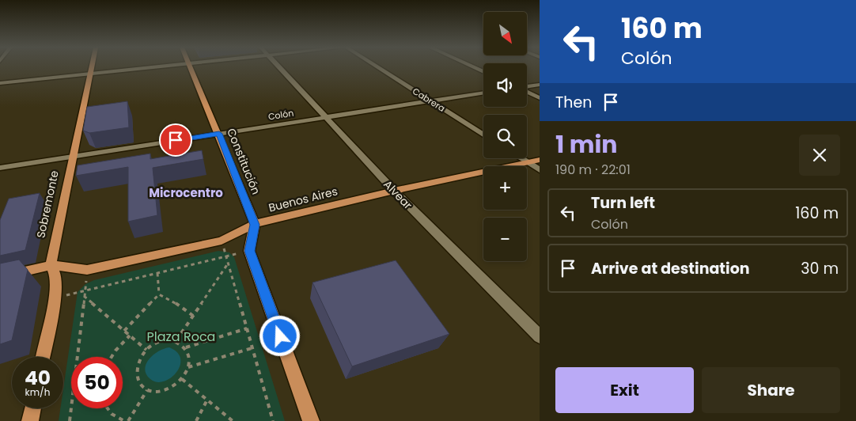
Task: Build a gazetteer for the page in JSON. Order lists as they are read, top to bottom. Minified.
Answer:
{"streets":{"main road":["Constitución","Buenos Aires","Sobremonte"],"street":["Cabrera","Colón","Alvear"]},"crossings":[["Cabrera","Colón"],["Colón","Constitución"],["Colón","Alvear"],["Colón","Sobremonte"],["Constitución","Buenos Aires"],["Alvear","Buenos Aires"],["Buenos Aires","Sobremonte"]],"districts":["Microcentro"],"parks":["Plaza Roca"],"north":"bottom right","page":{"turn":["160 m","Colón"],"map_buttons":["+","−"],"then":"Then","heading":["1 min","190 m · 22:01"],"list":[{"name":"Turn left","note":"Colón","value":"160 m"},{"name":"Arrive at destination","value":"30 m"}],"speed":"40 km/h","limit":"50","buttons":["Exit","Share"]}}
